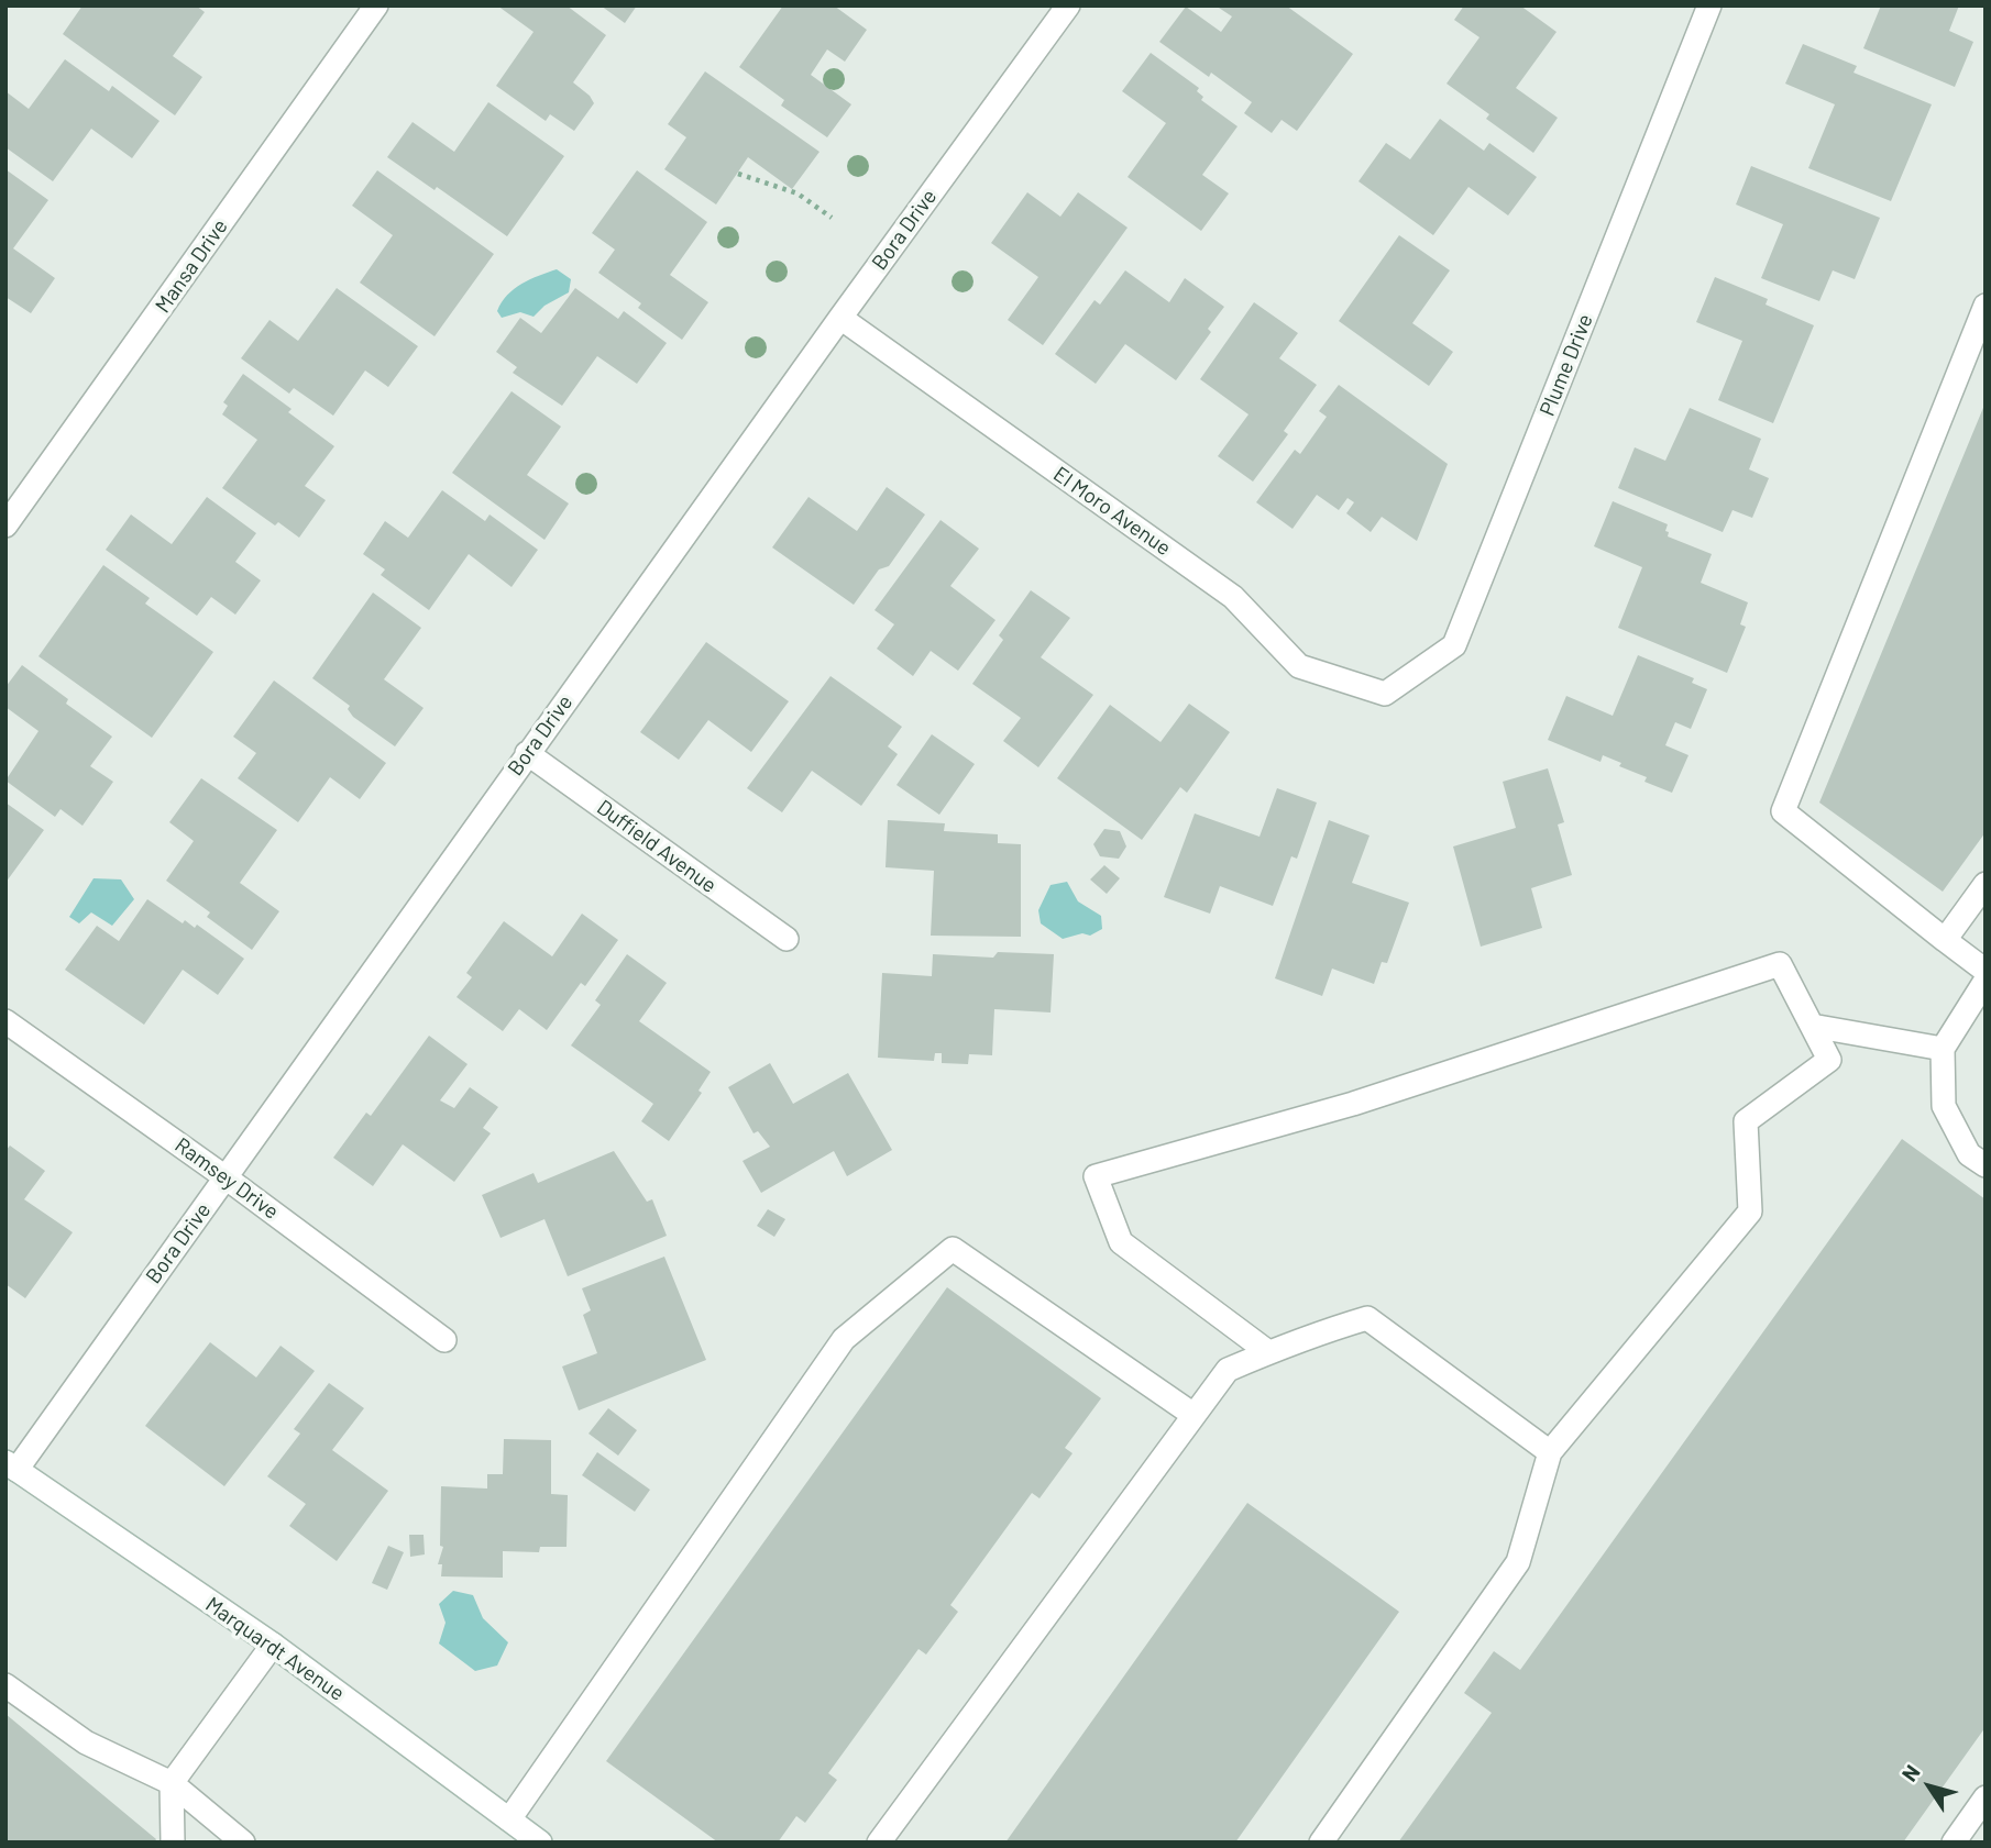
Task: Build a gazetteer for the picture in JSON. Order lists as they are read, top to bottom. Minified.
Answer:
{"streets":{"street":["Bora Drive","Mansa Drive","Plume Drive","El Moro Avenue","Duffield Avenue","Ramsey Drive","Marquardt Avenue"]},"crossings":[["Bora Drive","El Moro Avenue"],["Bora Drive","Duffield Avenue"],["Bora Drive","Ramsey Drive"],["Bora Drive","Marquardt Avenue"],["Plume Drive","El Moro Avenue"]],"north":"top left"}
